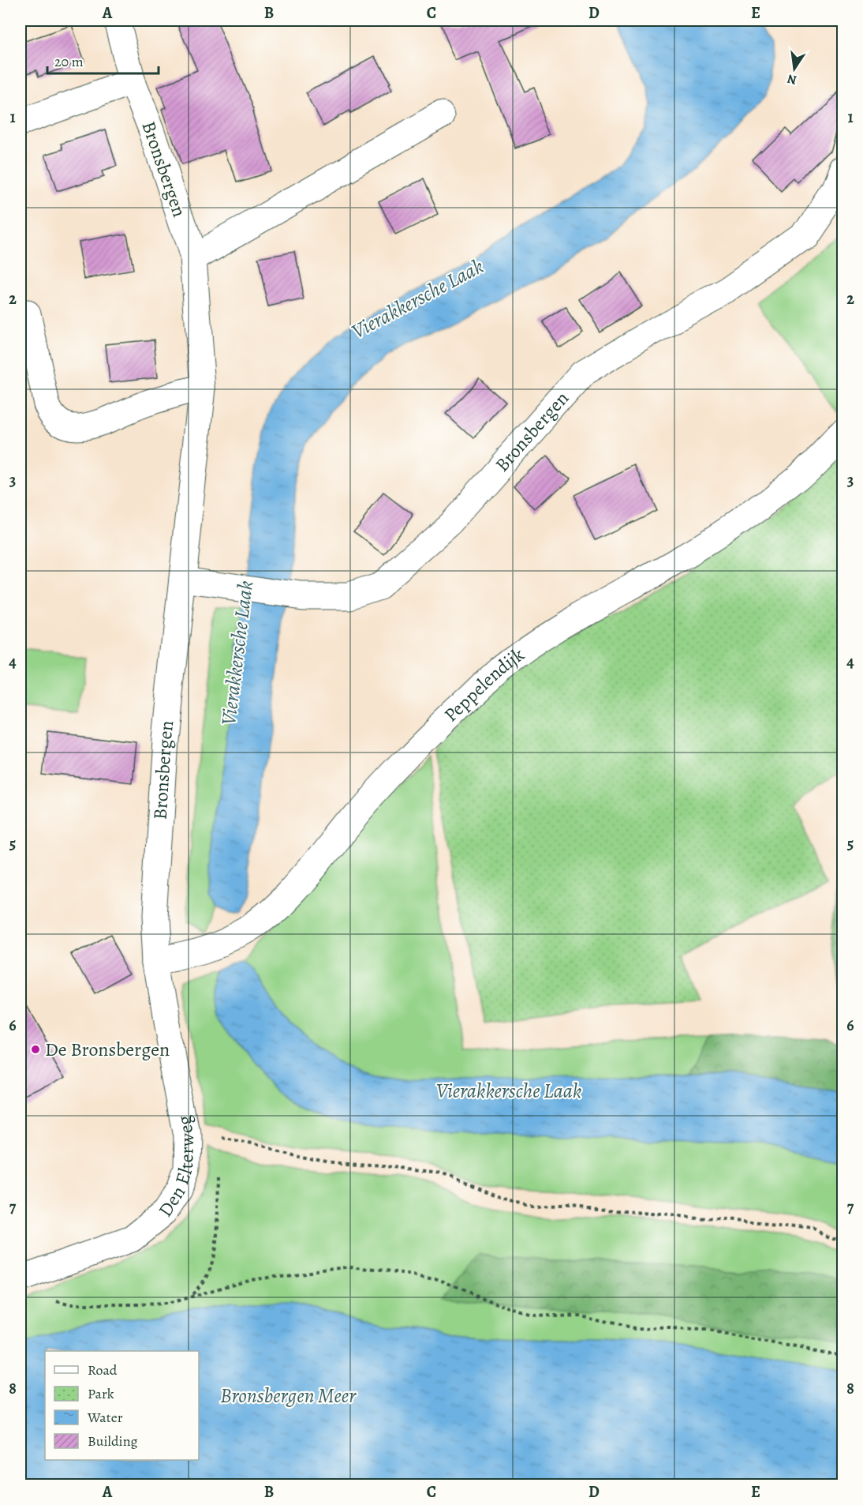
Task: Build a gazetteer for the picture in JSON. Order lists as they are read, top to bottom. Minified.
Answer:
{"streets":{"street":["Bronsbergen","Peppelendijk","Den Elterweg"]},"crossings":[["Bronsbergen","Peppelendijk"],["Bronsbergen","Den Elterweg"],["Peppelendijk","Den Elterweg"]],"water":["Vierakkersche Laak","Bronsbergen Meer"],"places":["De Bronsbergen"],"legend":["Road","Park","Water","Building"],"scale_bar":"20 m","north":"bottom","grid":{"columns":["A","B","C","D","E"],"rows":["1","2","3","4","5","6","7","8"]}}
